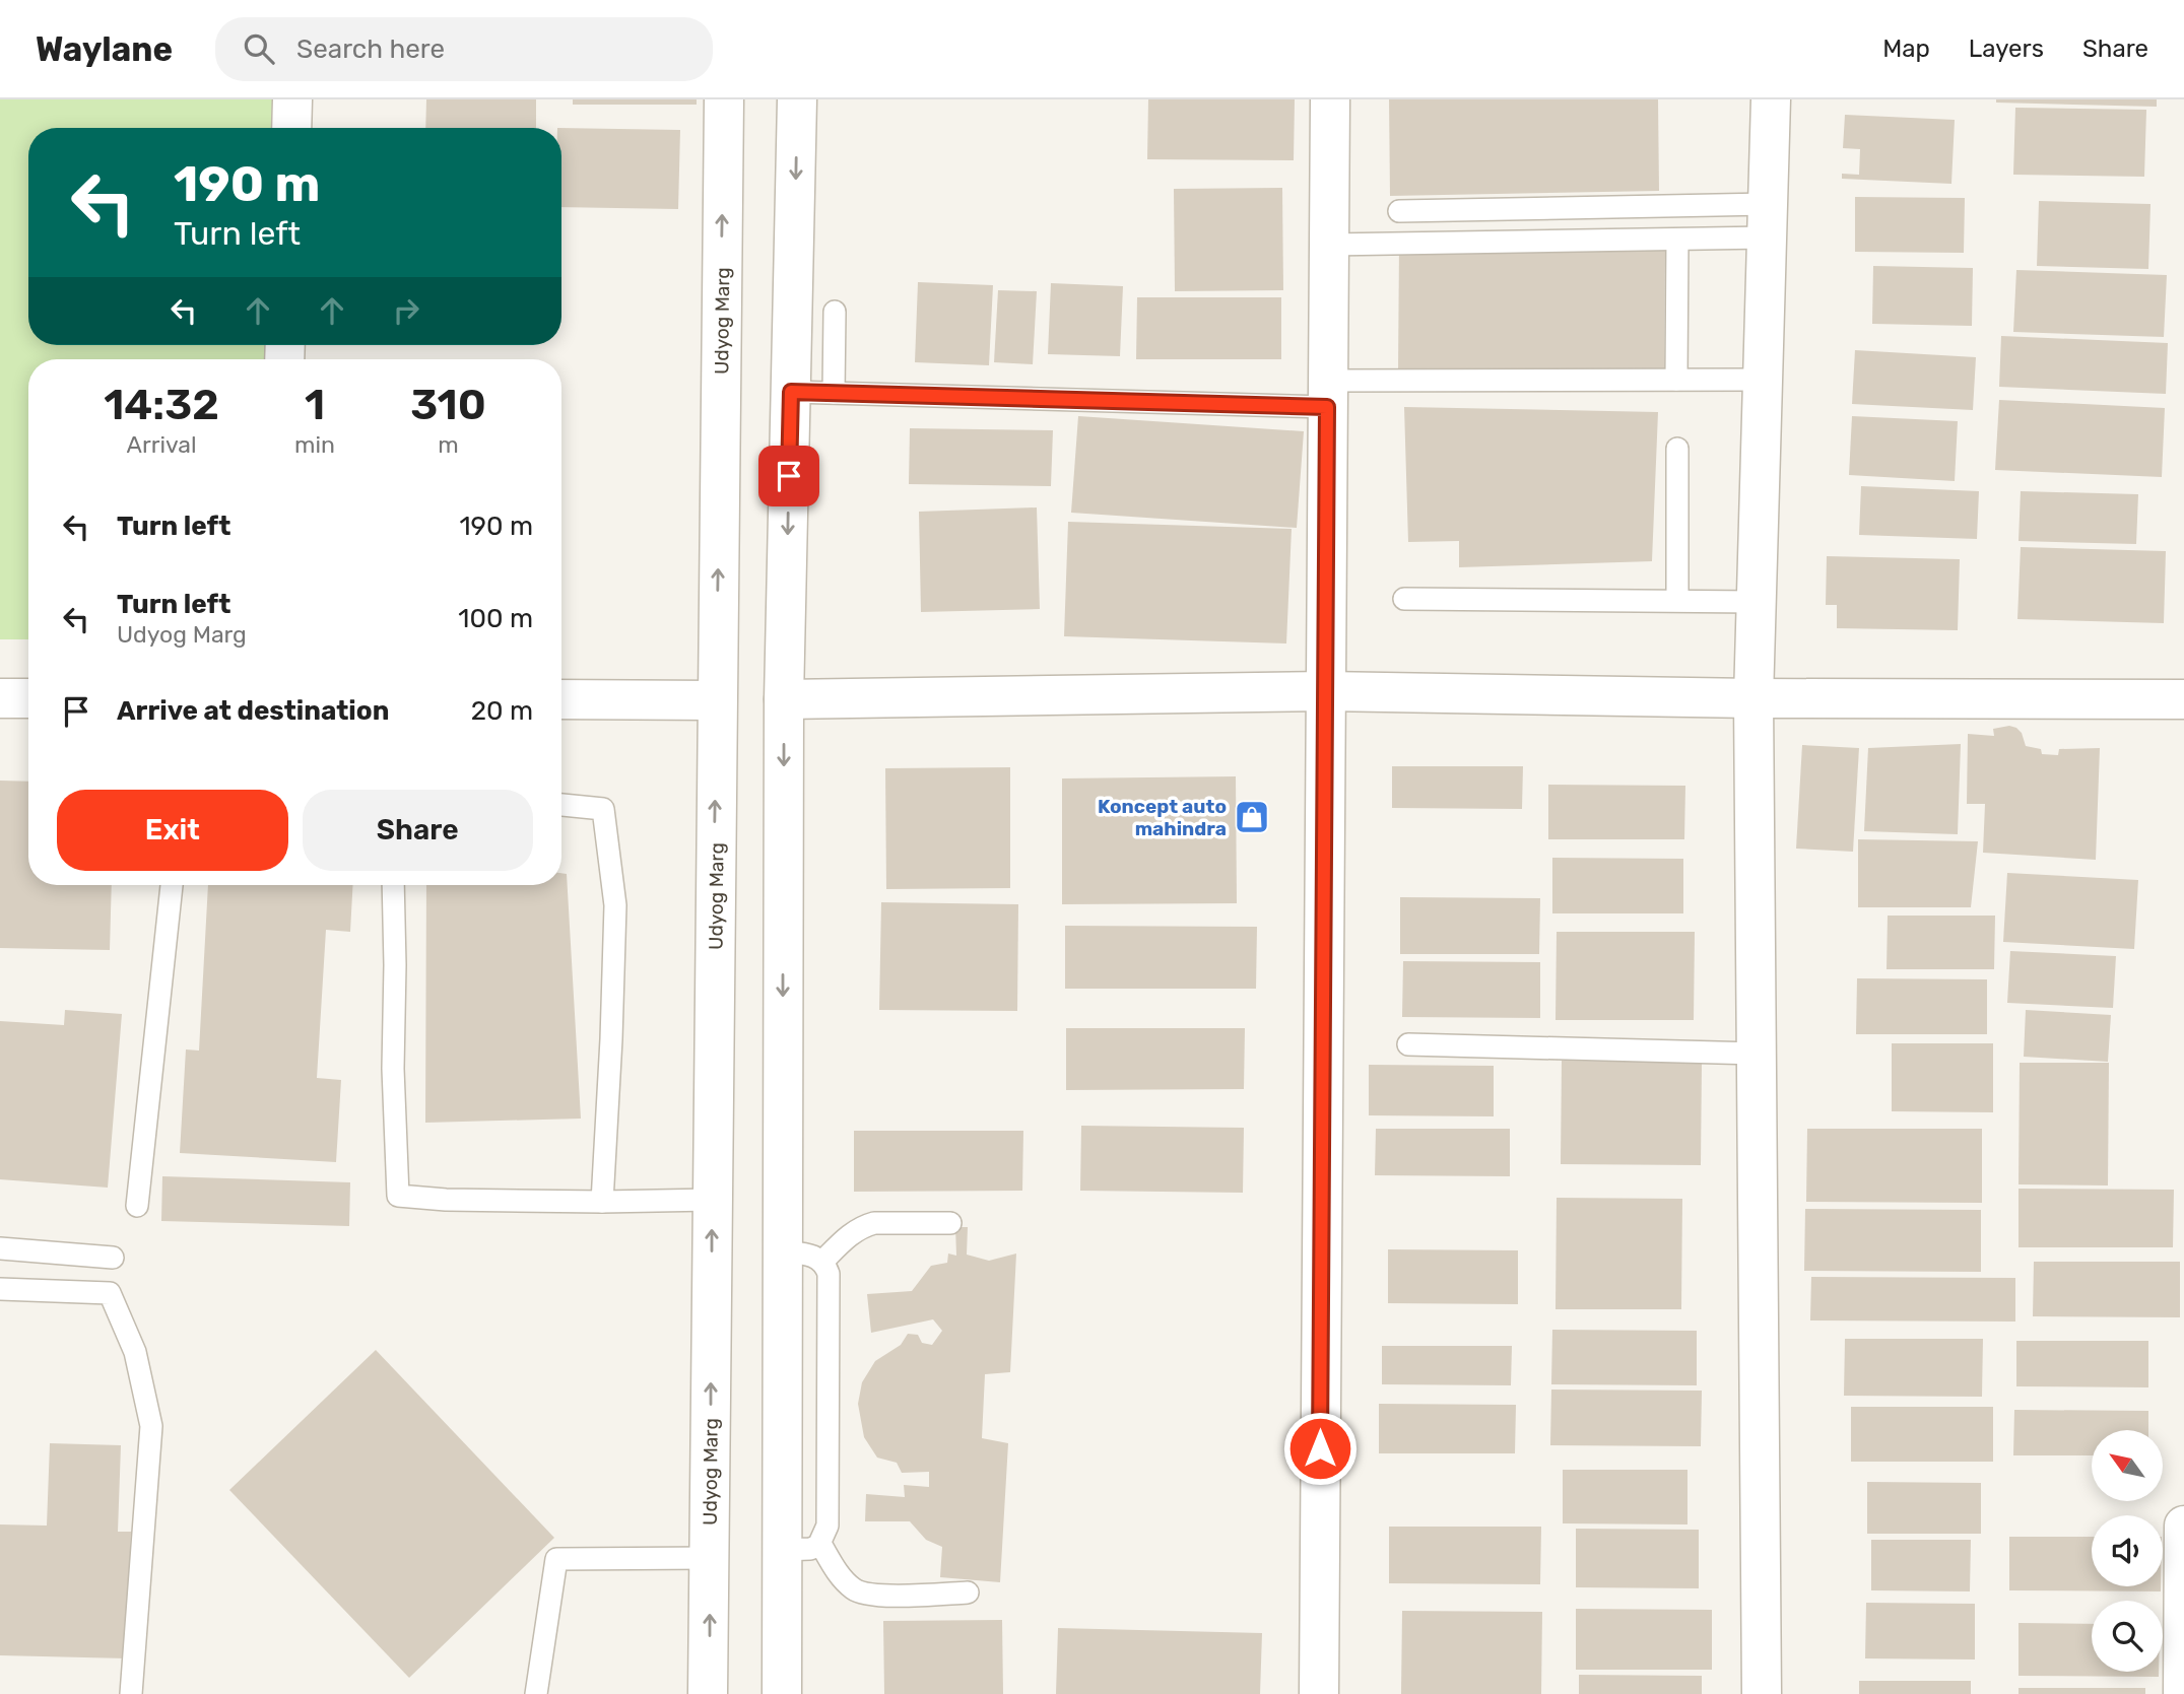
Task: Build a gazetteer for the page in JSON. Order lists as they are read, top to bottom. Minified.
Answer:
{"streets":{"street":["Udyog Marg"]},"places":{"shop":["Koncept auto mahindra"]},"north":"top left","page":{"header":"Waylane","search":"Search here","nav":["Map","Layers","Share"],"turn":["190 m","Turn left"],"eta":["14:32","Arrival","1","min","310","m"],"list":[{"name":"Turn left","value":"190 m"},{"name":"Turn left","note":"Udyog Marg","value":"100 m"},{"name":"Arrive at destination","value":"20 m"}],"buttons":["Exit","Share"]}}
